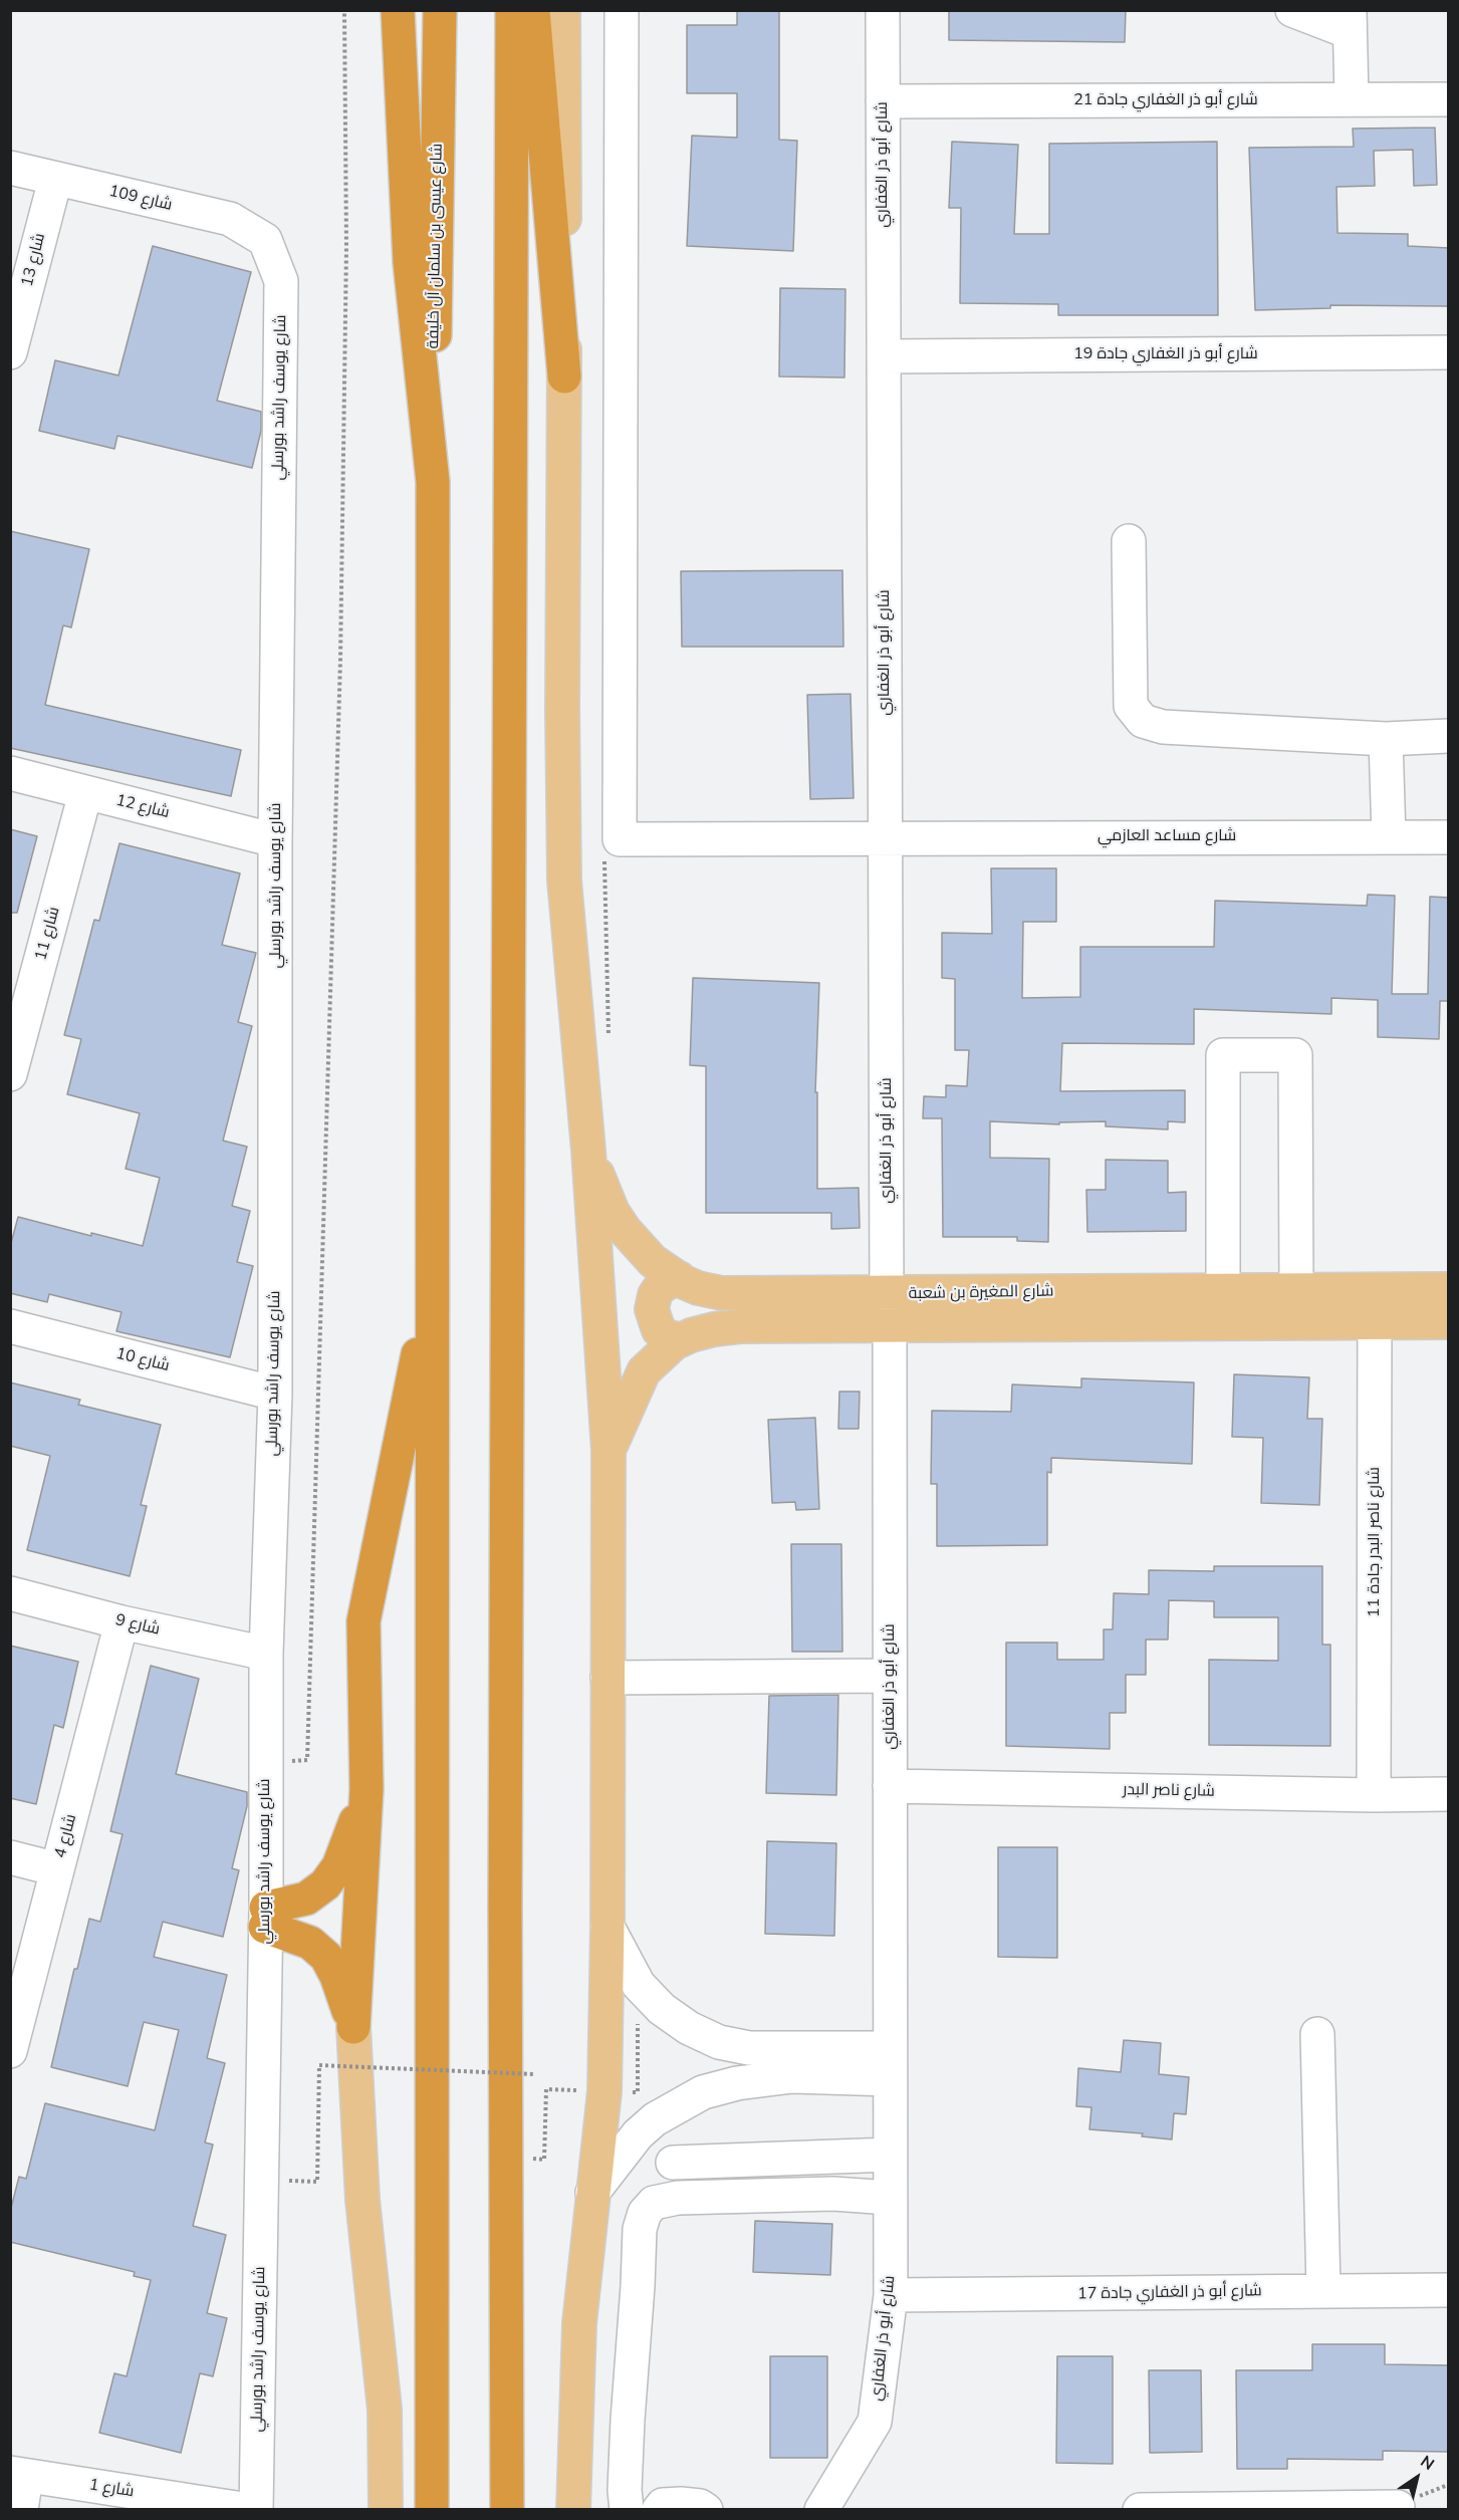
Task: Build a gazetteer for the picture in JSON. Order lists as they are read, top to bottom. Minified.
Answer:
{"streets":{"highway":["شارع عيسى بن سلمان آل خليفة"],"main road":["شارع المغيرة بن شعبة"],"street":["شارع أبو ذر الغفاري جادة 21","شارع أبو ذر الغفاري","شارع 109","شارع 13","شارع أبو ذر الغفاري جادة 19","شارع يوسف راشد بورسلي","شارع 12","شارع مساعد العازمي","شارع 11","شارع 10","شارع ناصر البدر جادة 11","شارع 9","شارع ناصر البدر","شارع 4","شارع أبو ذر الغفاري جادة 17","شارع 1"]},"crossings":[["شارع أبو ذر الغفاري جادة 21","شارع أبو ذر الغفاري"],["شارع أبو ذر الغفاري","شارع أبو ذر الغفاري جادة 19"],["شارع أبو ذر الغفاري","شارع مساعد العازمي"],["شارع أبو ذر الغفاري","شارع المغيرة بن شعبة"],["شارع أبو ذر الغفاري","شارع ناصر البدر"],["شارع أبو ذر الغفاري","شارع أبو ذر الغفاري جادة 17"],["شارع 109","شارع 13"],["شارع 109","شارع يوسف راشد بورسلي"],["شارع يوسف راشد بورسلي","شارع 12"],["شارع يوسف راشد بورسلي","شارع 10"],["شارع يوسف راشد بورسلي","شارع 9"],["شارع 12","شارع 11"],["شارع المغيرة بن شعبة","شارع ناصر البدر جادة 11"],["شارع ناصر البدر جادة 11","شارع ناصر البدر"],["شارع 9","شارع 4"]],"north":"top right"}
